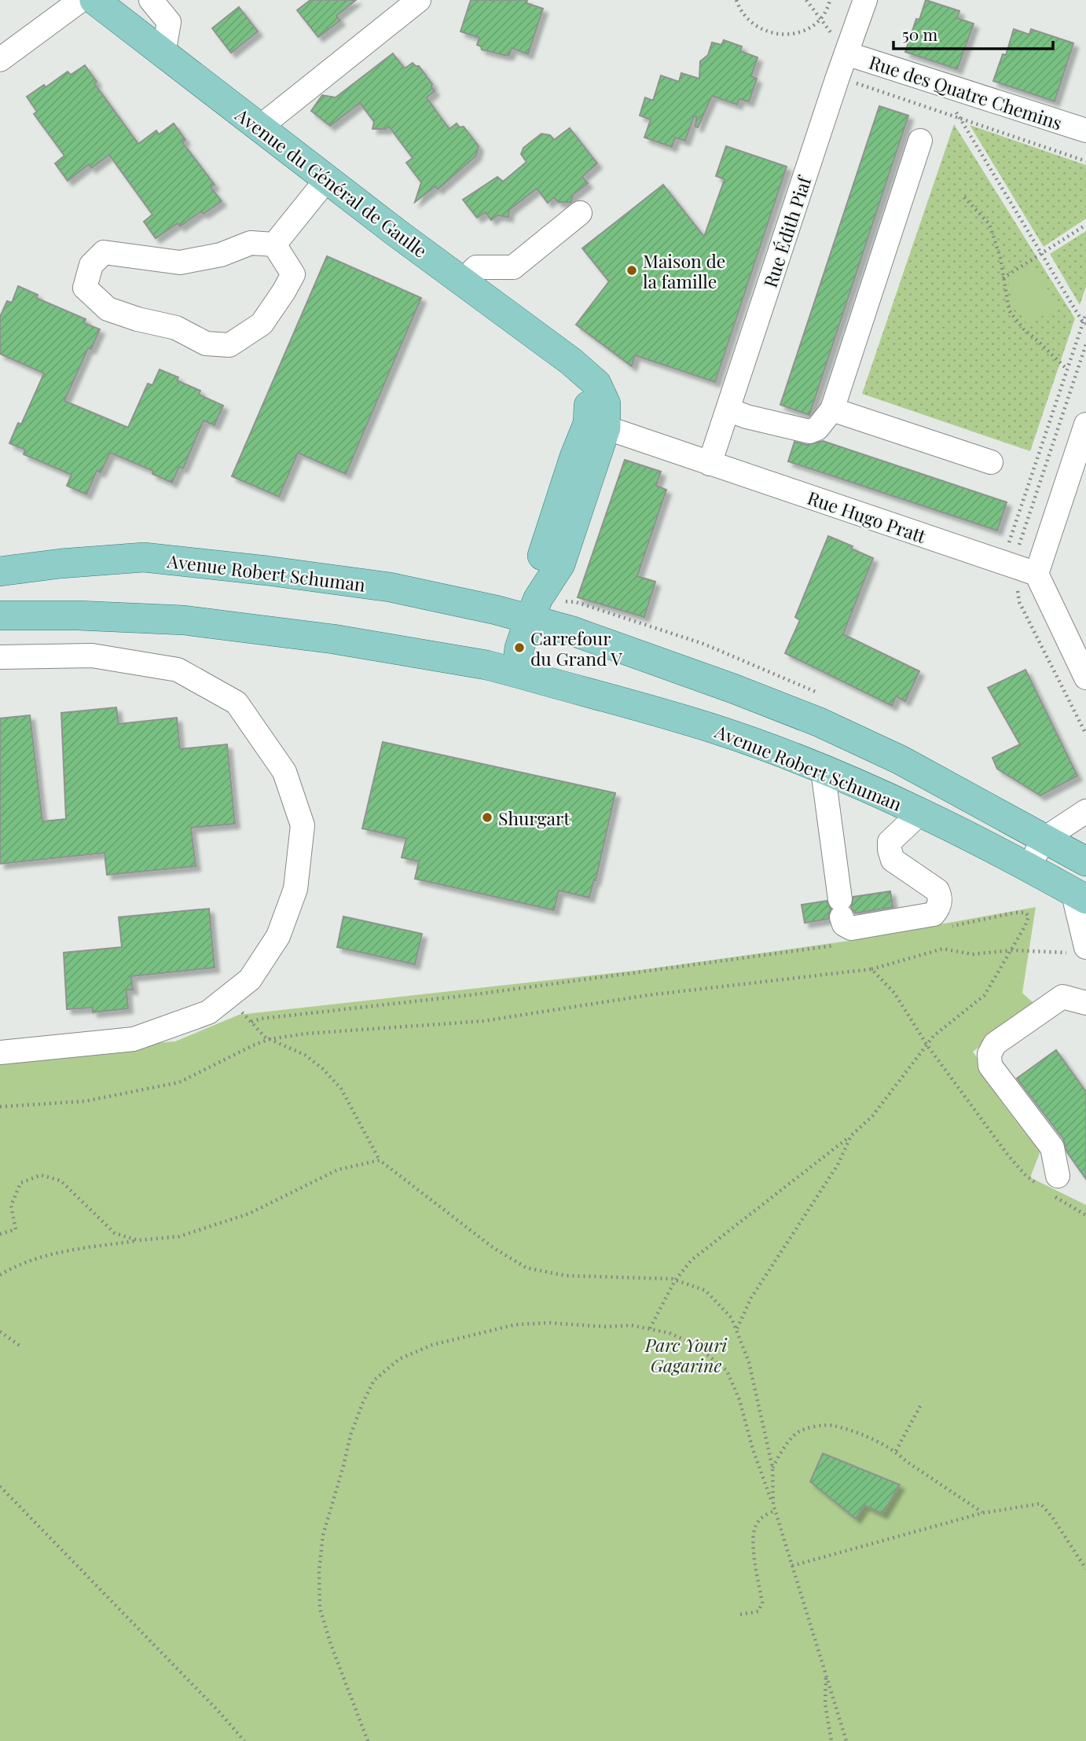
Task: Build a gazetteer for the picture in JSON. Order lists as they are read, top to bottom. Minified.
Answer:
{"streets":{"main road":["Avenue du Général de Gaulle","Avenue Robert Schuman"],"street":["Rue des Quatre Chemins","Rue Édith Piaf","Rue Hugo Pratt"]},"crossings":[["Rue des Quatre Chemins","Rue Édith Piaf"],["Avenue du Général de Gaulle","Rue Hugo Pratt"],["Avenue du Général de Gaulle","Avenue Robert Schuman"],["Rue Édith Piaf","Rue Hugo Pratt"]],"parks":["Parc Youri Gagarine"],"places":["Maison de la famille","Carrefour du Grand V","Shurgart"],"scale_bar":"50 m"}
